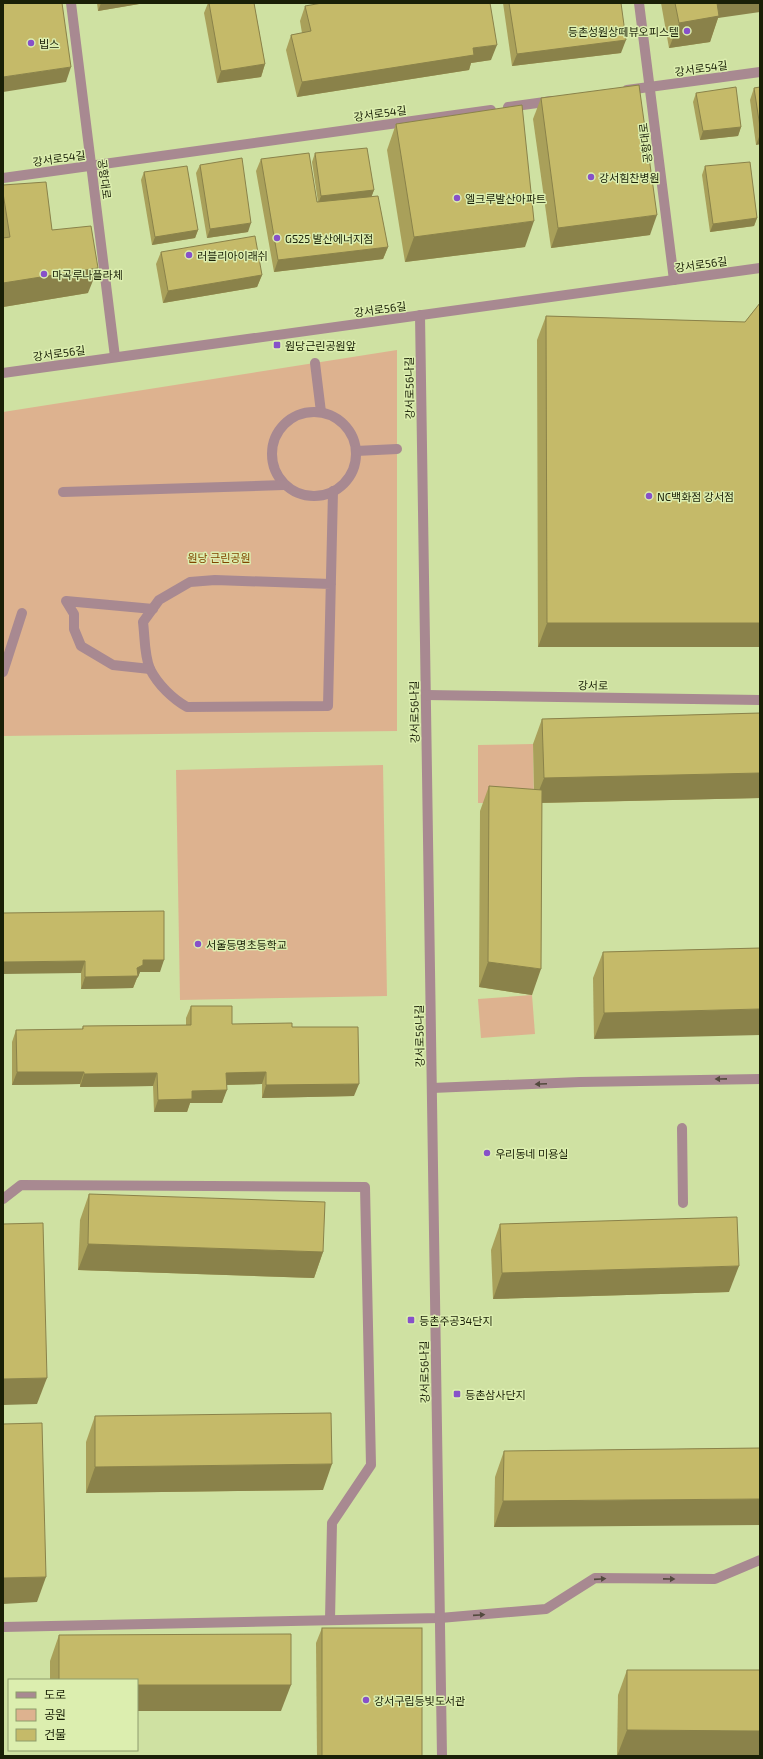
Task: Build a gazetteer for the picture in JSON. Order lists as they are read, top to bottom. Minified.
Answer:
{"streets":{"street":["강서로54길","공항대로","강서로56길","강서로56나길","강서로"]},"crossings":[["강서로54길","공항대로"],["공항대로","강서로56길"],["강서로56길","강서로56나길"],["강서로56나길","강서로"]],"parks":["원당 근린공원"],"places":{"other":["등촌성원상떼뷰오피스텔","빕스","강서힘찬병원","엘크루발산아파트","GS25 발산에너지점","러블리아이래쉬","마곡루나플라체","NC백화점 강서점","서울등명초등학교","우리동네 미용실","강서구립등빛도서관"],"transit":["원당근린공원앞","등촌주공34단지","등촌삼사단지"]},"legend":["도로","공원","건물"]}
